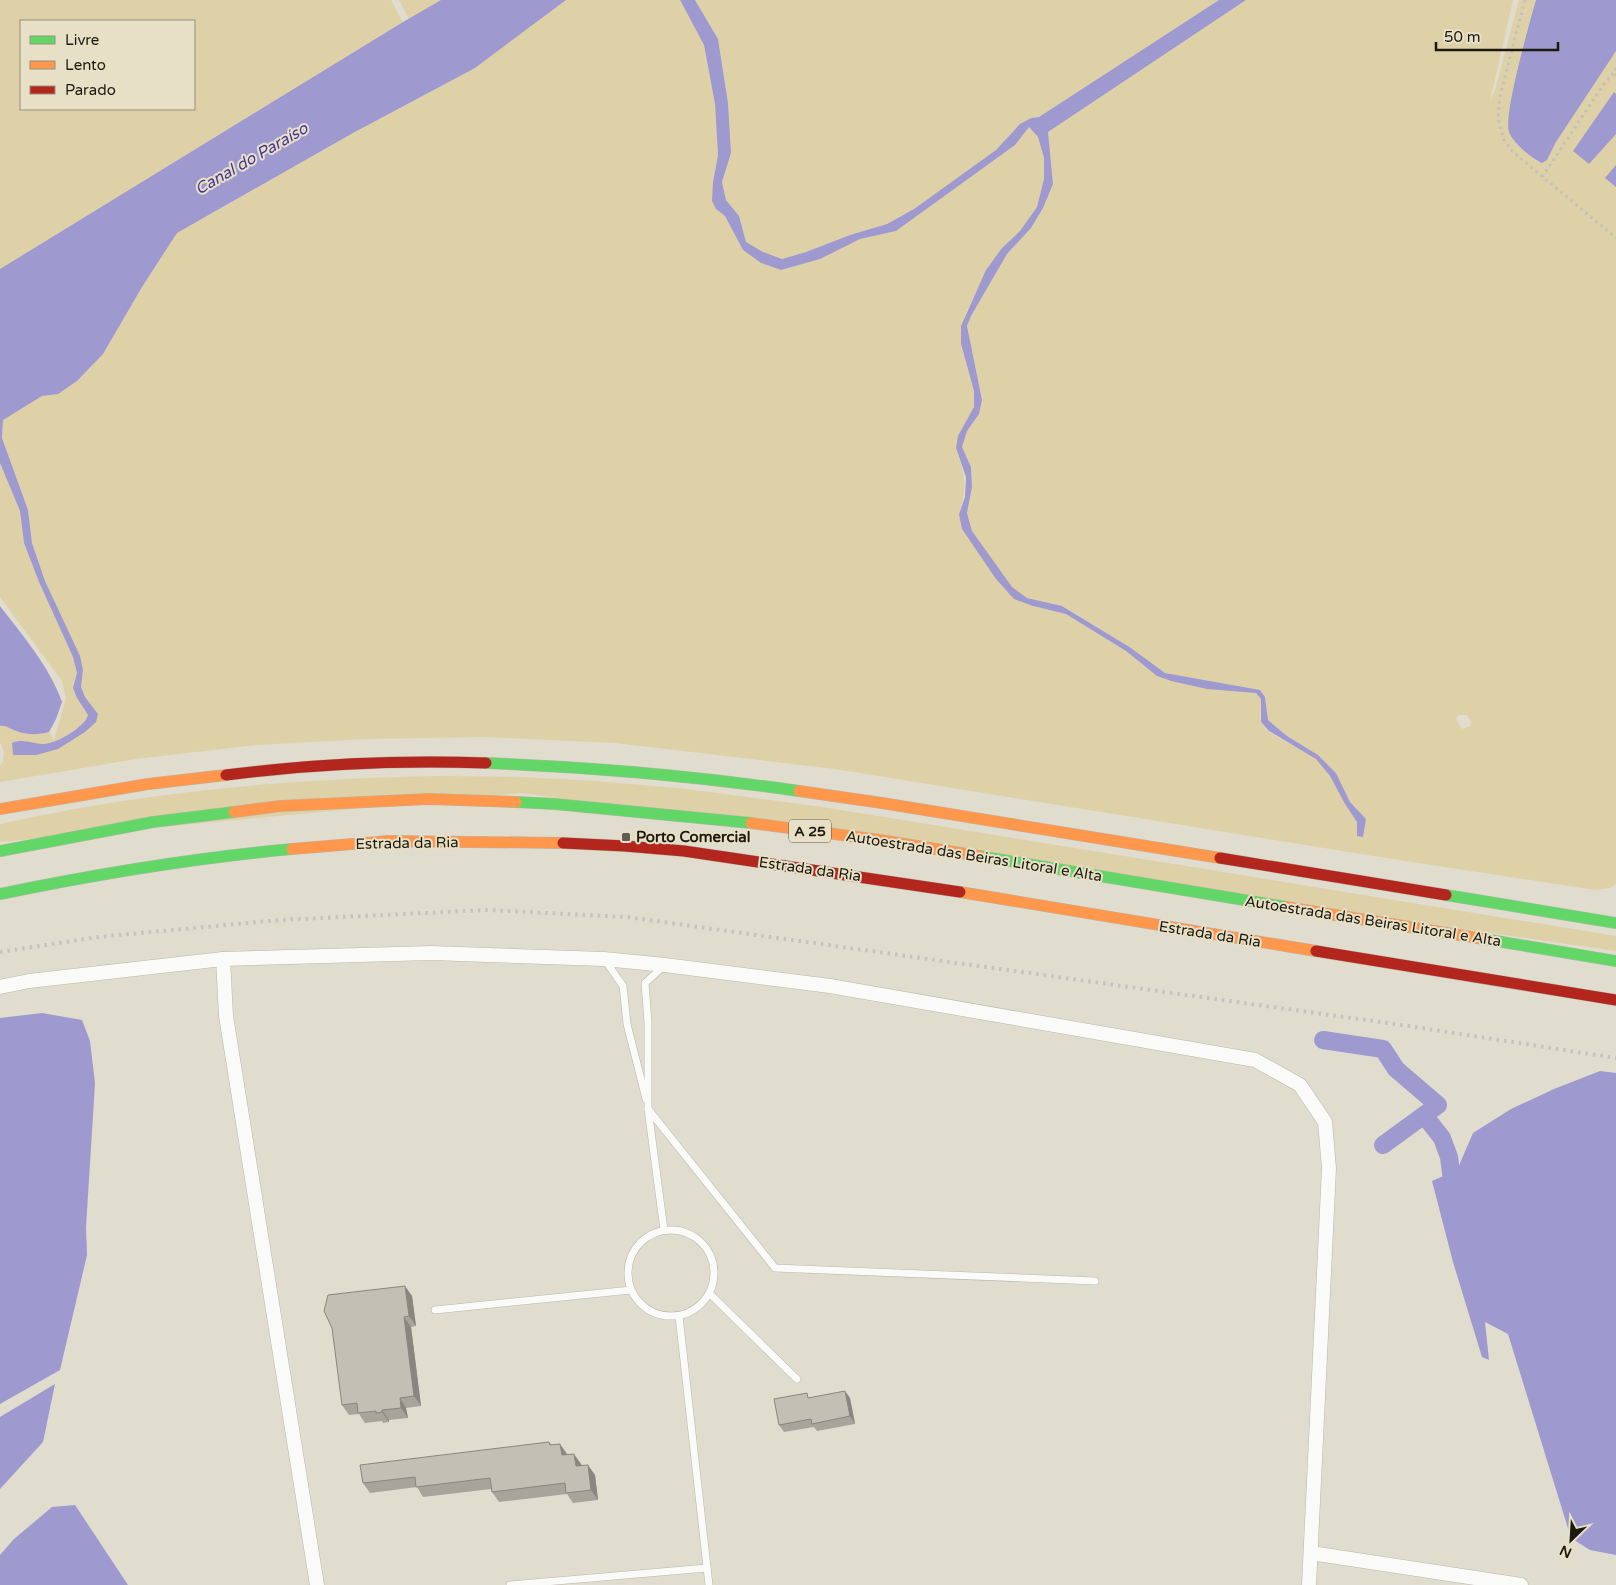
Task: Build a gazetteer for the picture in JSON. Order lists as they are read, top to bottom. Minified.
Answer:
{"streets":{"main road":["A 25","Estrada da Ria","Autoestrada das Beiras Litoral e Alta"]},"water":["Canal do Paraíso"],"places":{"transit":["Porto Comercial"]},"legend":["Livre","Lento","Parado"],"scale_bar":"50 m","north":"bottom left"}
